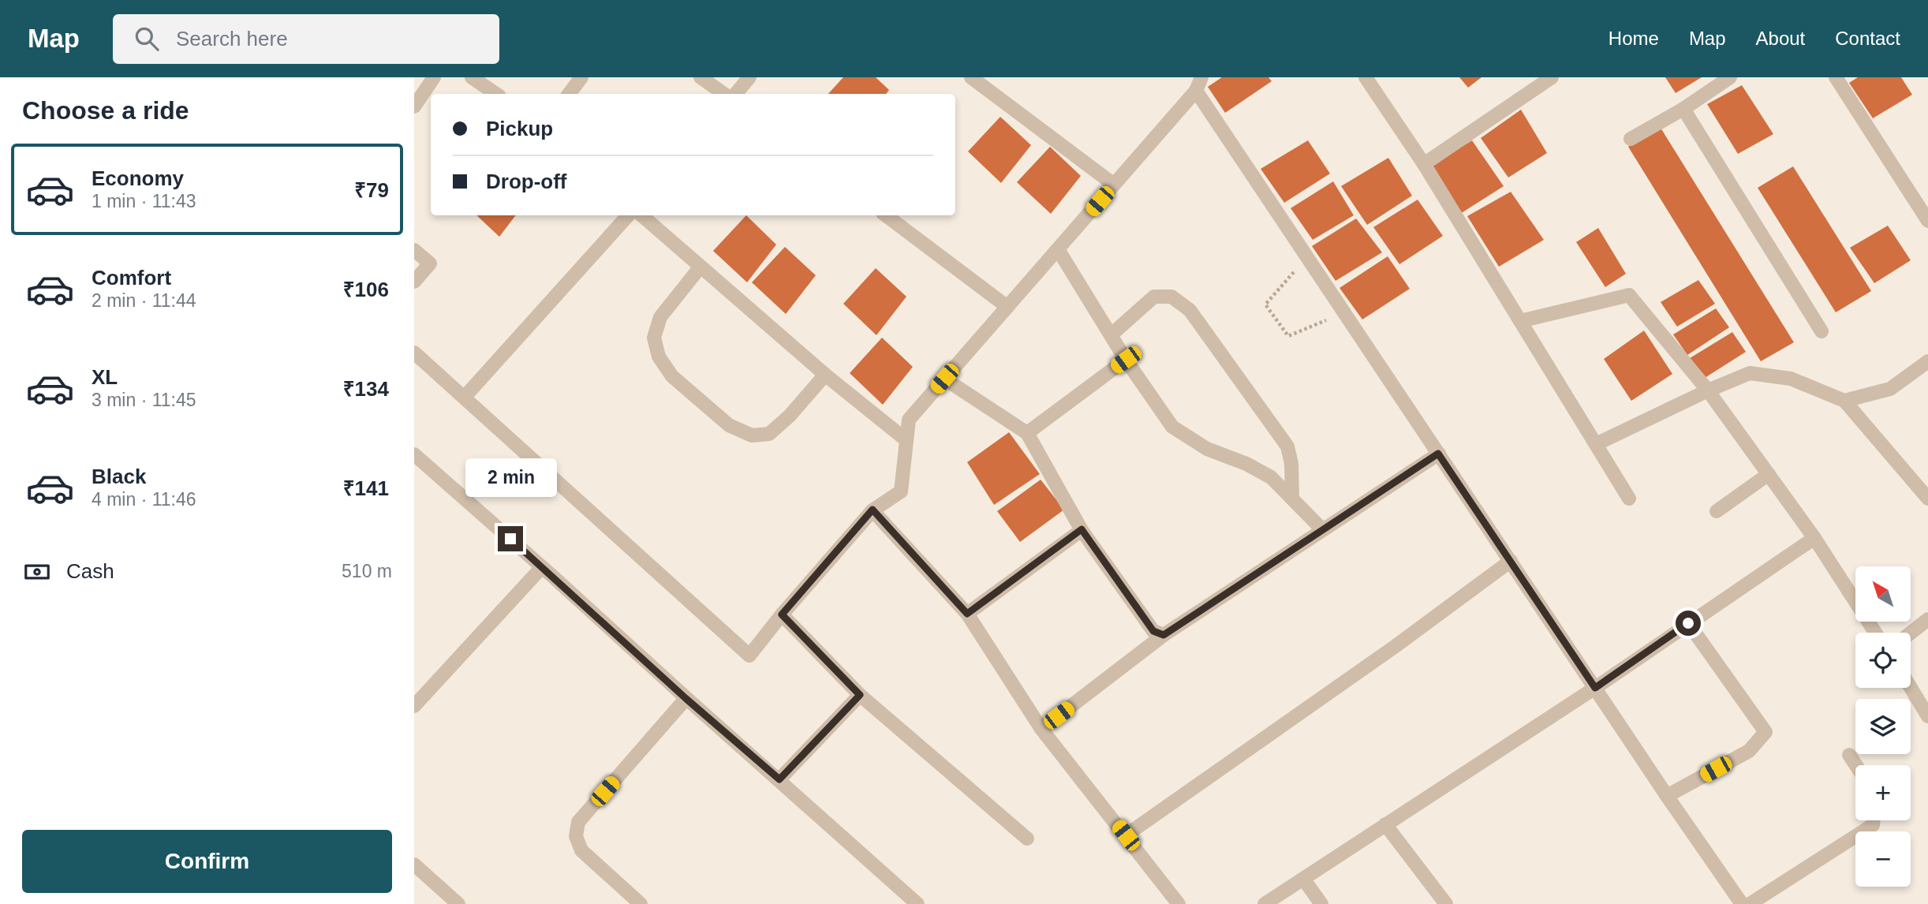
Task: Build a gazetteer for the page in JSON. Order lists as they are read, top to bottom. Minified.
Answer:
{"north":"top left","page":{"header":"Map","search":"Search here","nav":["Home","Map","About","Contact"],"heading":"Choose a ride","banner":["Pickup","Drop-off"],"list":[{"name":"Economy","note":"1 min · 11:43","value":"₹79"},{"name":"Comfort","note":"2 min · 11:44","value":"₹106"},{"name":"XL","note":"3 min · 11:45","value":"₹134"},{"name":"Black","note":"4 min · 11:46","value":"₹141"}],"bubble":"2 min","pay":["Cash","510 m"],"map_buttons":["+","−"],"buttons":"Confirm"}}
